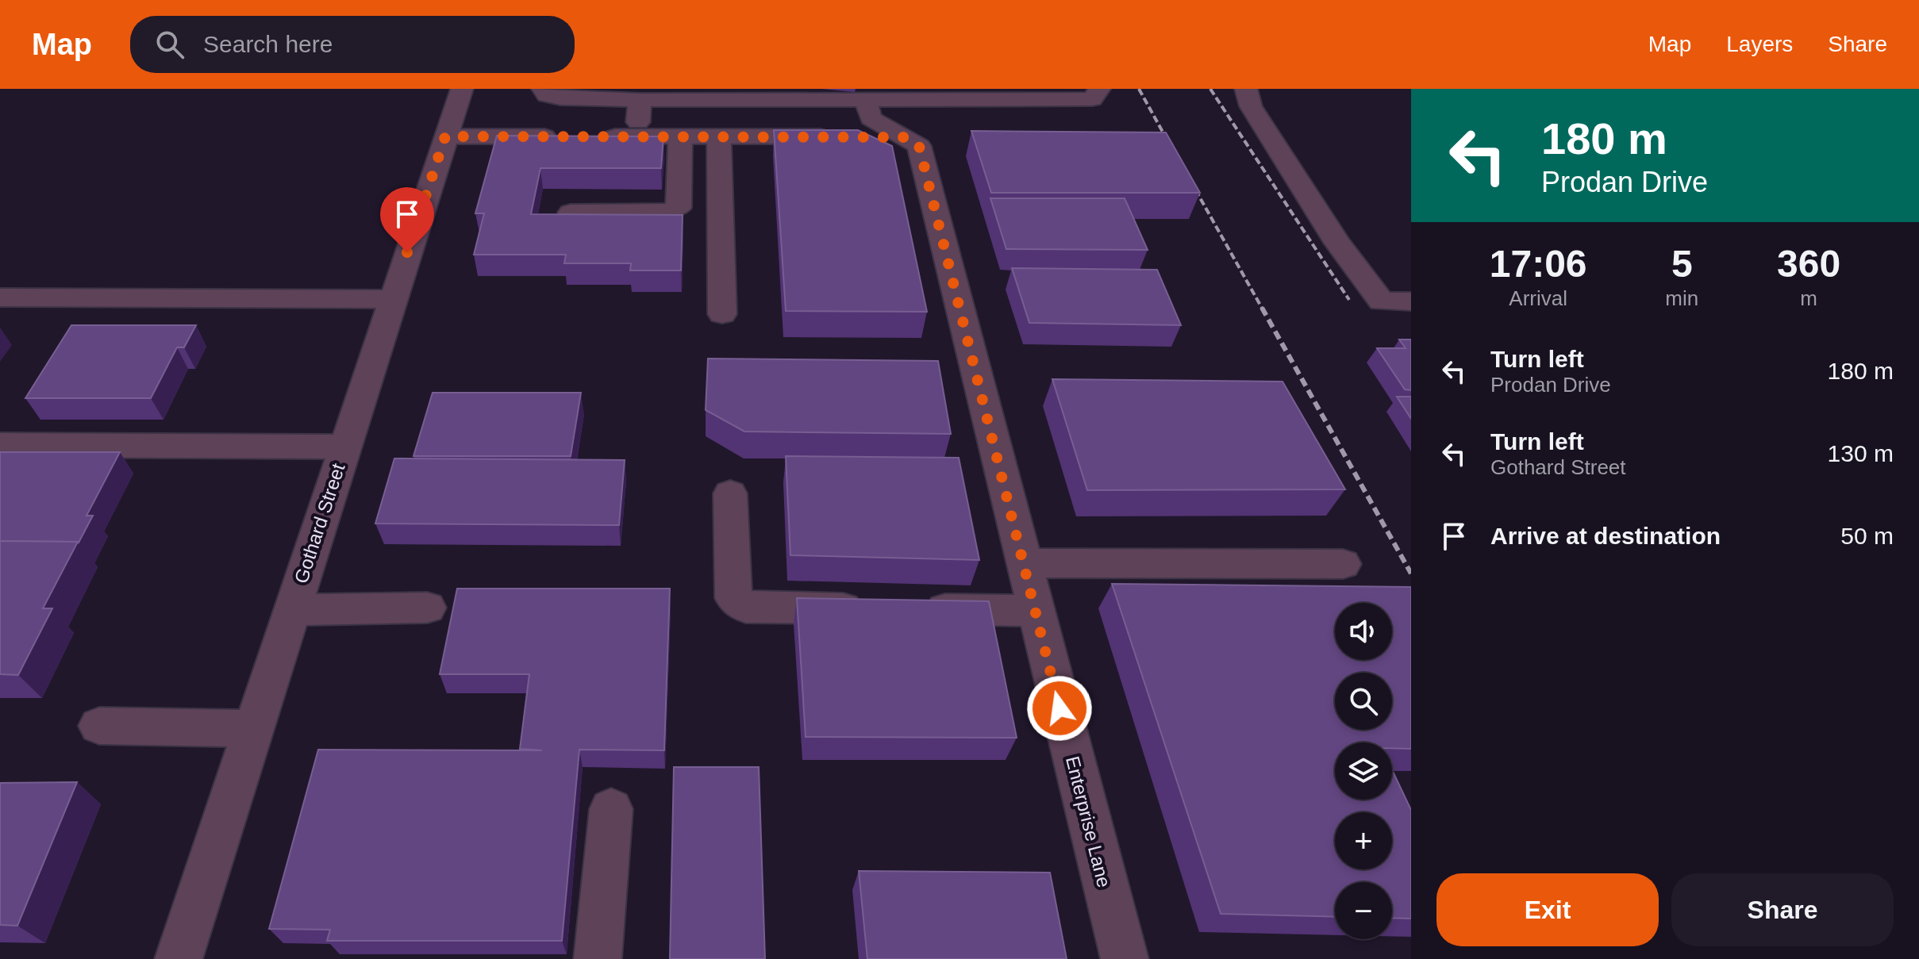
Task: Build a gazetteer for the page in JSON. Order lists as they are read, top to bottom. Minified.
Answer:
{"streets":{"street":["Gothard Street","Enterprise Lane"]},"page":{"header":"Map","search":"Search here","nav":["Map","Layers","Share"],"turn":["180 m","Prodan Drive"],"eta":["17:06","Arrival","5","min","360","m"],"list":[{"name":"Turn left","note":"Prodan Drive","value":"180 m"},{"name":"Turn left","note":"Gothard Street","value":"130 m"},{"name":"Arrive at destination","value":"50 m"}],"map_buttons":["+","−"],"buttons":["Exit","Share"]}}
